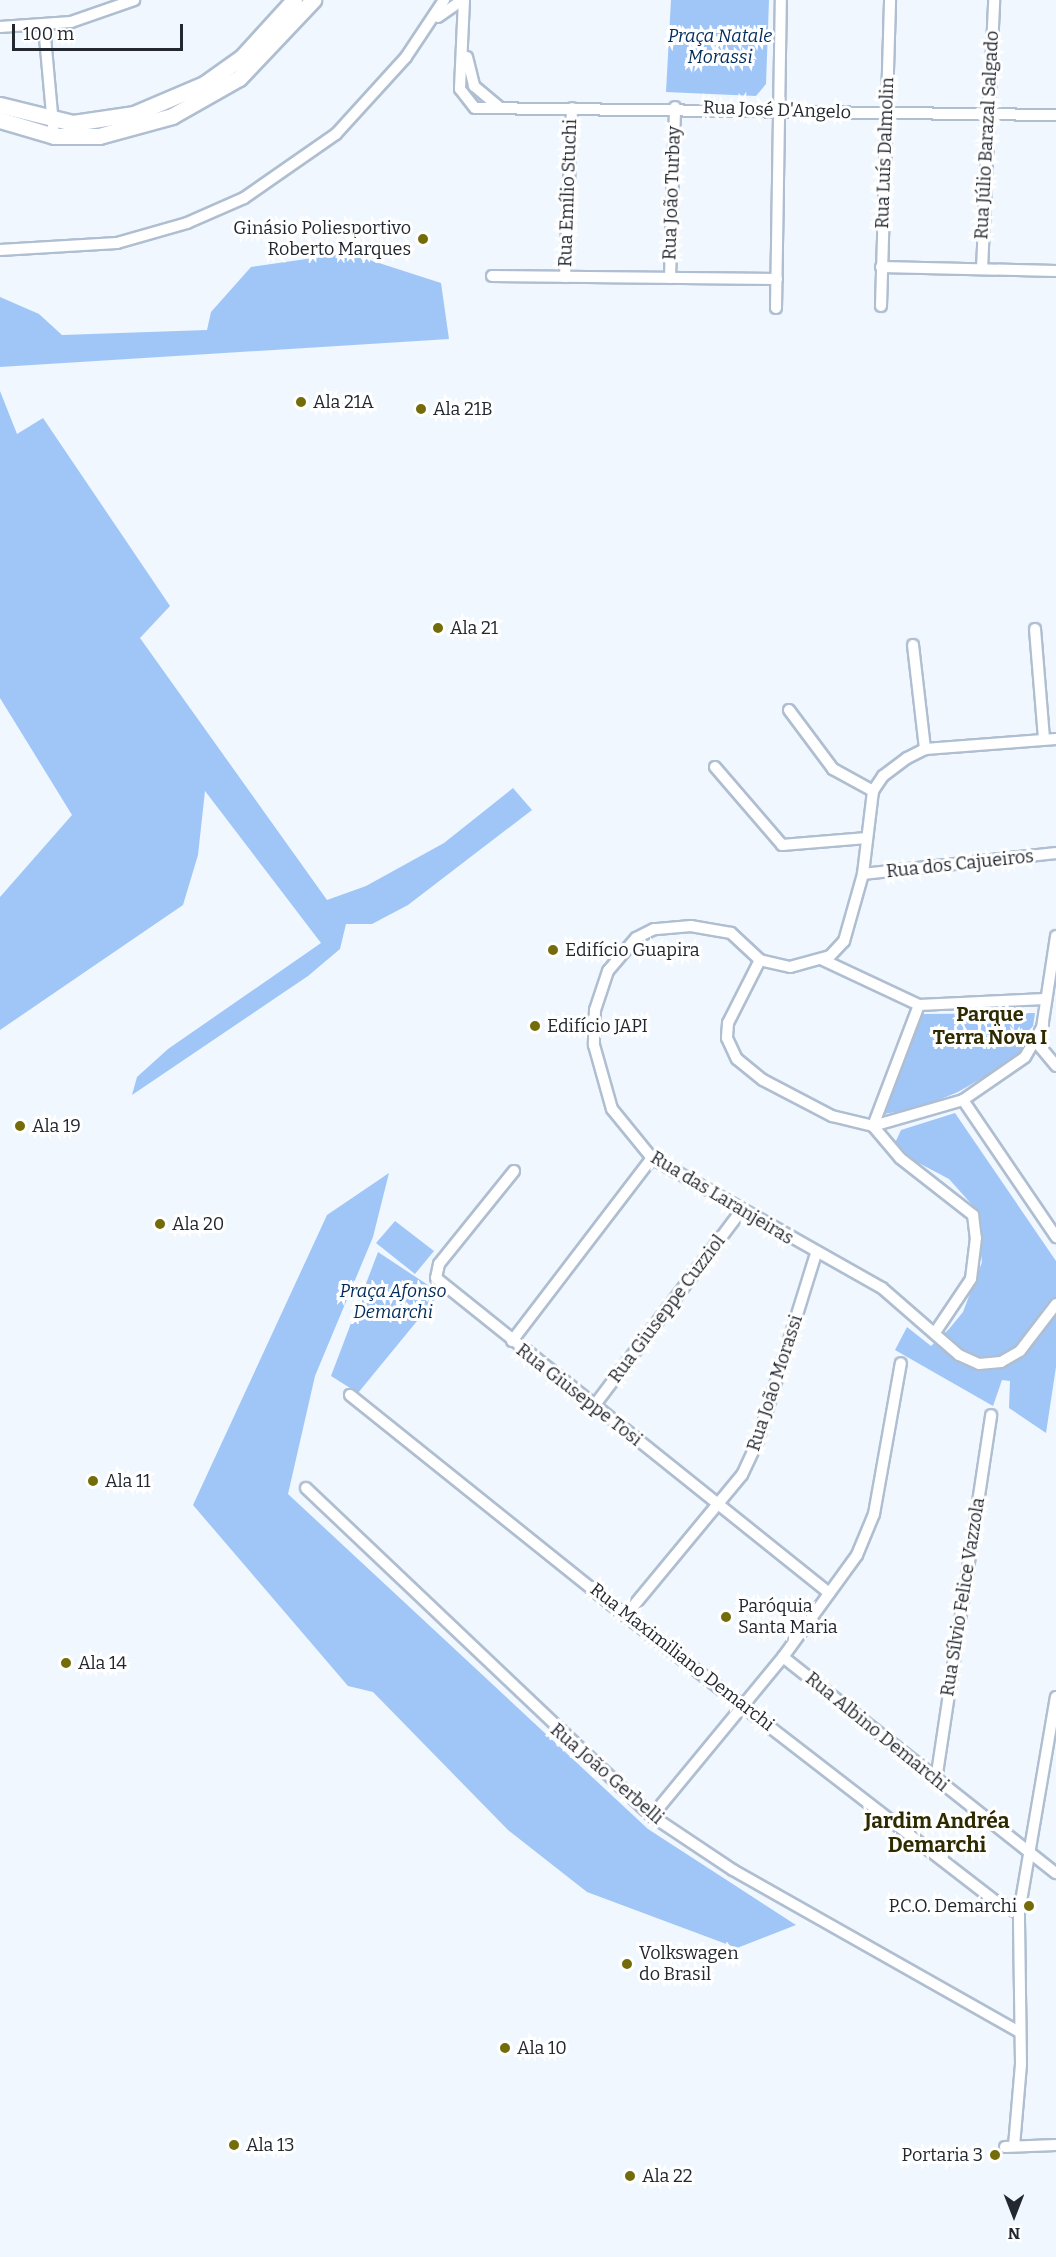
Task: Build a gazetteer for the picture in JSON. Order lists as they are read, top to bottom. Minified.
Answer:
{"streets":{"street":["Rua José D'Angelo","Rua Júlio Barazal Salgado","Rua Luís Dalmolin","Rua Emílio Stuchi","Rua João Turbay","Rua dos Cajueiros","Rua das Laranjeiras","Rua Giuseppe Cuzziol","Rua João Morassi","Rua Giuseppe Tosi","Rua Sílvio Felice Vazzola","Rua Maximiliano Demarchi","Rua Albino Demarchi","Rua João Gerbelli"]},"crossings":[["Rua José D'Angelo","Rua Júlio Barazal Salgado"],["Rua José D'Angelo","Rua Luís Dalmolin"],["Rua José D'Angelo","Rua Emílio Stuchi"],["Rua José D'Angelo","Rua João Turbay"],["Rua das Laranjeiras","Rua Giuseppe Cuzziol"],["Rua das Laranjeiras","Rua João Morassi"],["Rua Giuseppe Cuzziol","Rua Giuseppe Tosi"],["Rua João Morassi","Rua Giuseppe Tosi"],["Rua João Morassi","Rua Maximiliano Demarchi"],["Rua Sílvio Felice Vazzola","Rua Albino Demarchi"]],"districts":["Parque Terra Nova I","Jardim Andréa Demarchi"],"parks":["Praça Natale Morassi","Praça Afonso Demarchi"],"places":["Ginásio Poliesportivo Roberto Marques","Ala 21A","Ala 21B","Ala 21","Edifício Guapira","Edifício JAPI","Ala 19","Ala 20","Ala 11","Paróquia Santa Maria","Ala 14","P.C.O. Demarchi","Volkswagen do Brasil","Ala 10","Ala 13","Portaria 3","Ala 22"],"scale_bar":"100 m","north":"bottom"}
